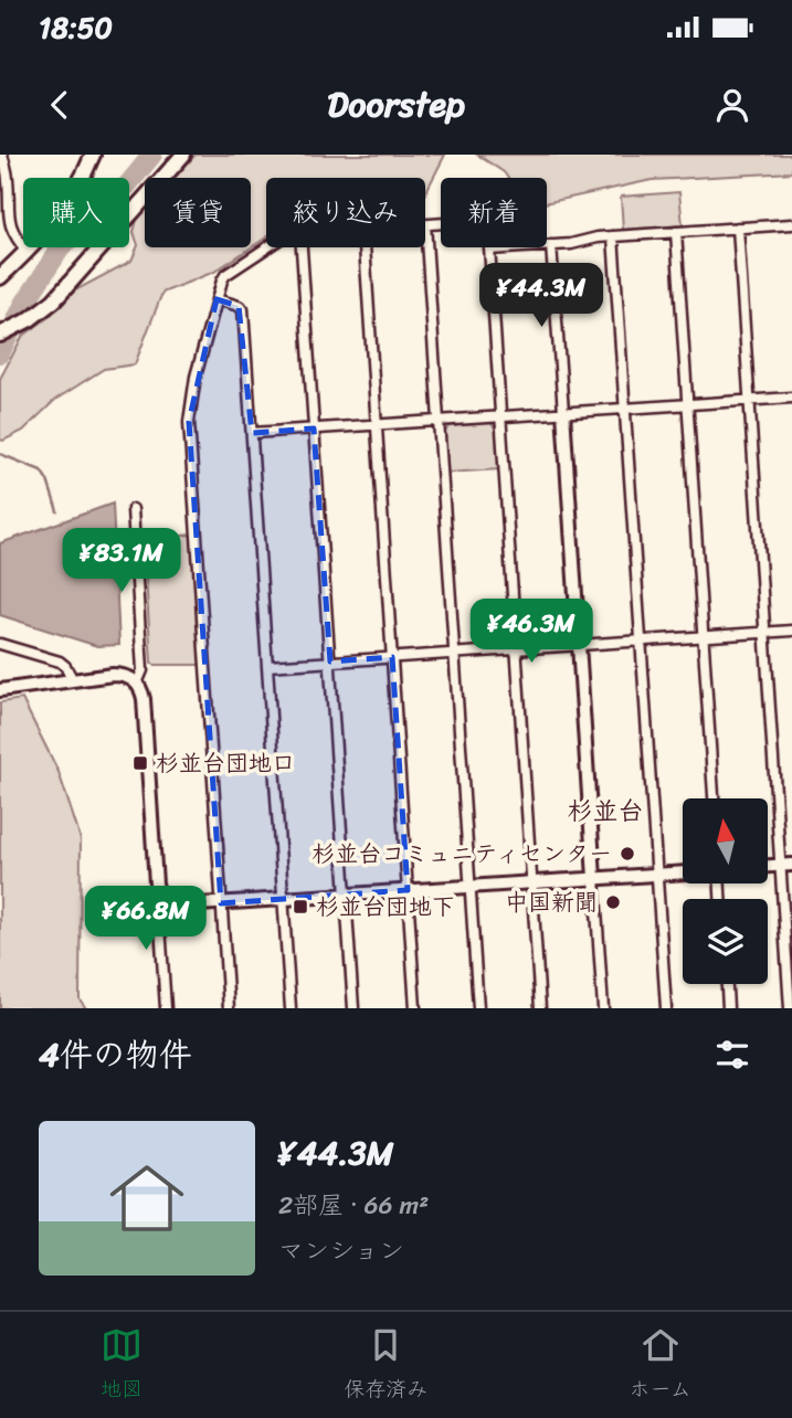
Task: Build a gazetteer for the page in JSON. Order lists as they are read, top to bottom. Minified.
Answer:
{"districts":["杉並台"],"places":{"transit":["杉並台団地口","杉並台団地下"],"other":["杉並台コミュニティセンター","中国新聞"]},"north":"top","page":{"status":"18:50","header":"Doorstep","chip":["購入","賃貸","絞り込み","新着"],"price":["¥44.3M","¥83.1M","¥46.3M","¥66.8M"],"heading":"4件の物件","list":[{"name":"¥44.3M","note":"2部屋 · 66 m² · マンション"}],"tabs":["地図","保存済み","ホーム"]}}
